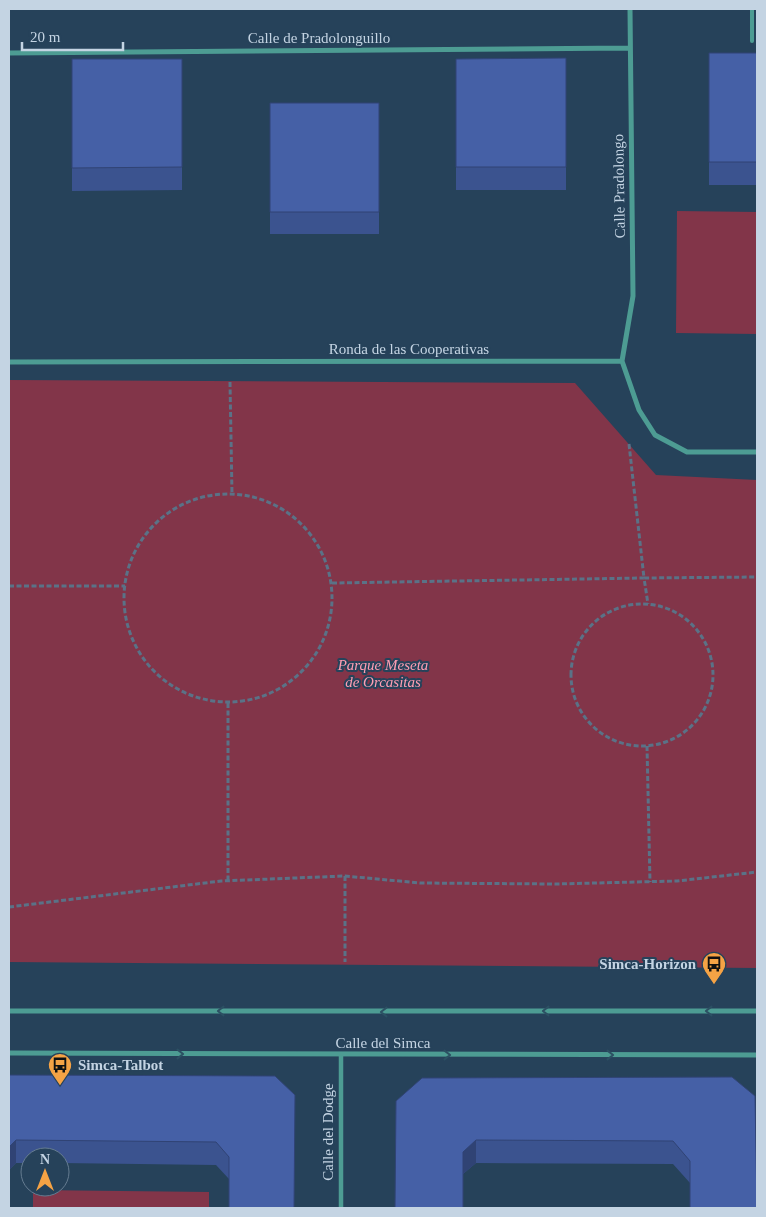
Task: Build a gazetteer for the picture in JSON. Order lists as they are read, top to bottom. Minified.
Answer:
{"streets":{"street":["Calle de Pradolonguillo","Calle Pradolongo","Ronda de las Cooperativas","Calle del Simca","Calle del Dodge"]},"crossings":[["Calle de Pradolonguillo","Calle Pradolongo"],["Calle Pradolongo","Ronda de las Cooperativas"],["Calle del Simca","Calle del Dodge"]],"parks":["Parque Meseta de Orcasitas"],"places":{"bus stop":["Simca-Horizon","Simca-Talbot"]},"scale_bar":"20 m","north":"top"}
